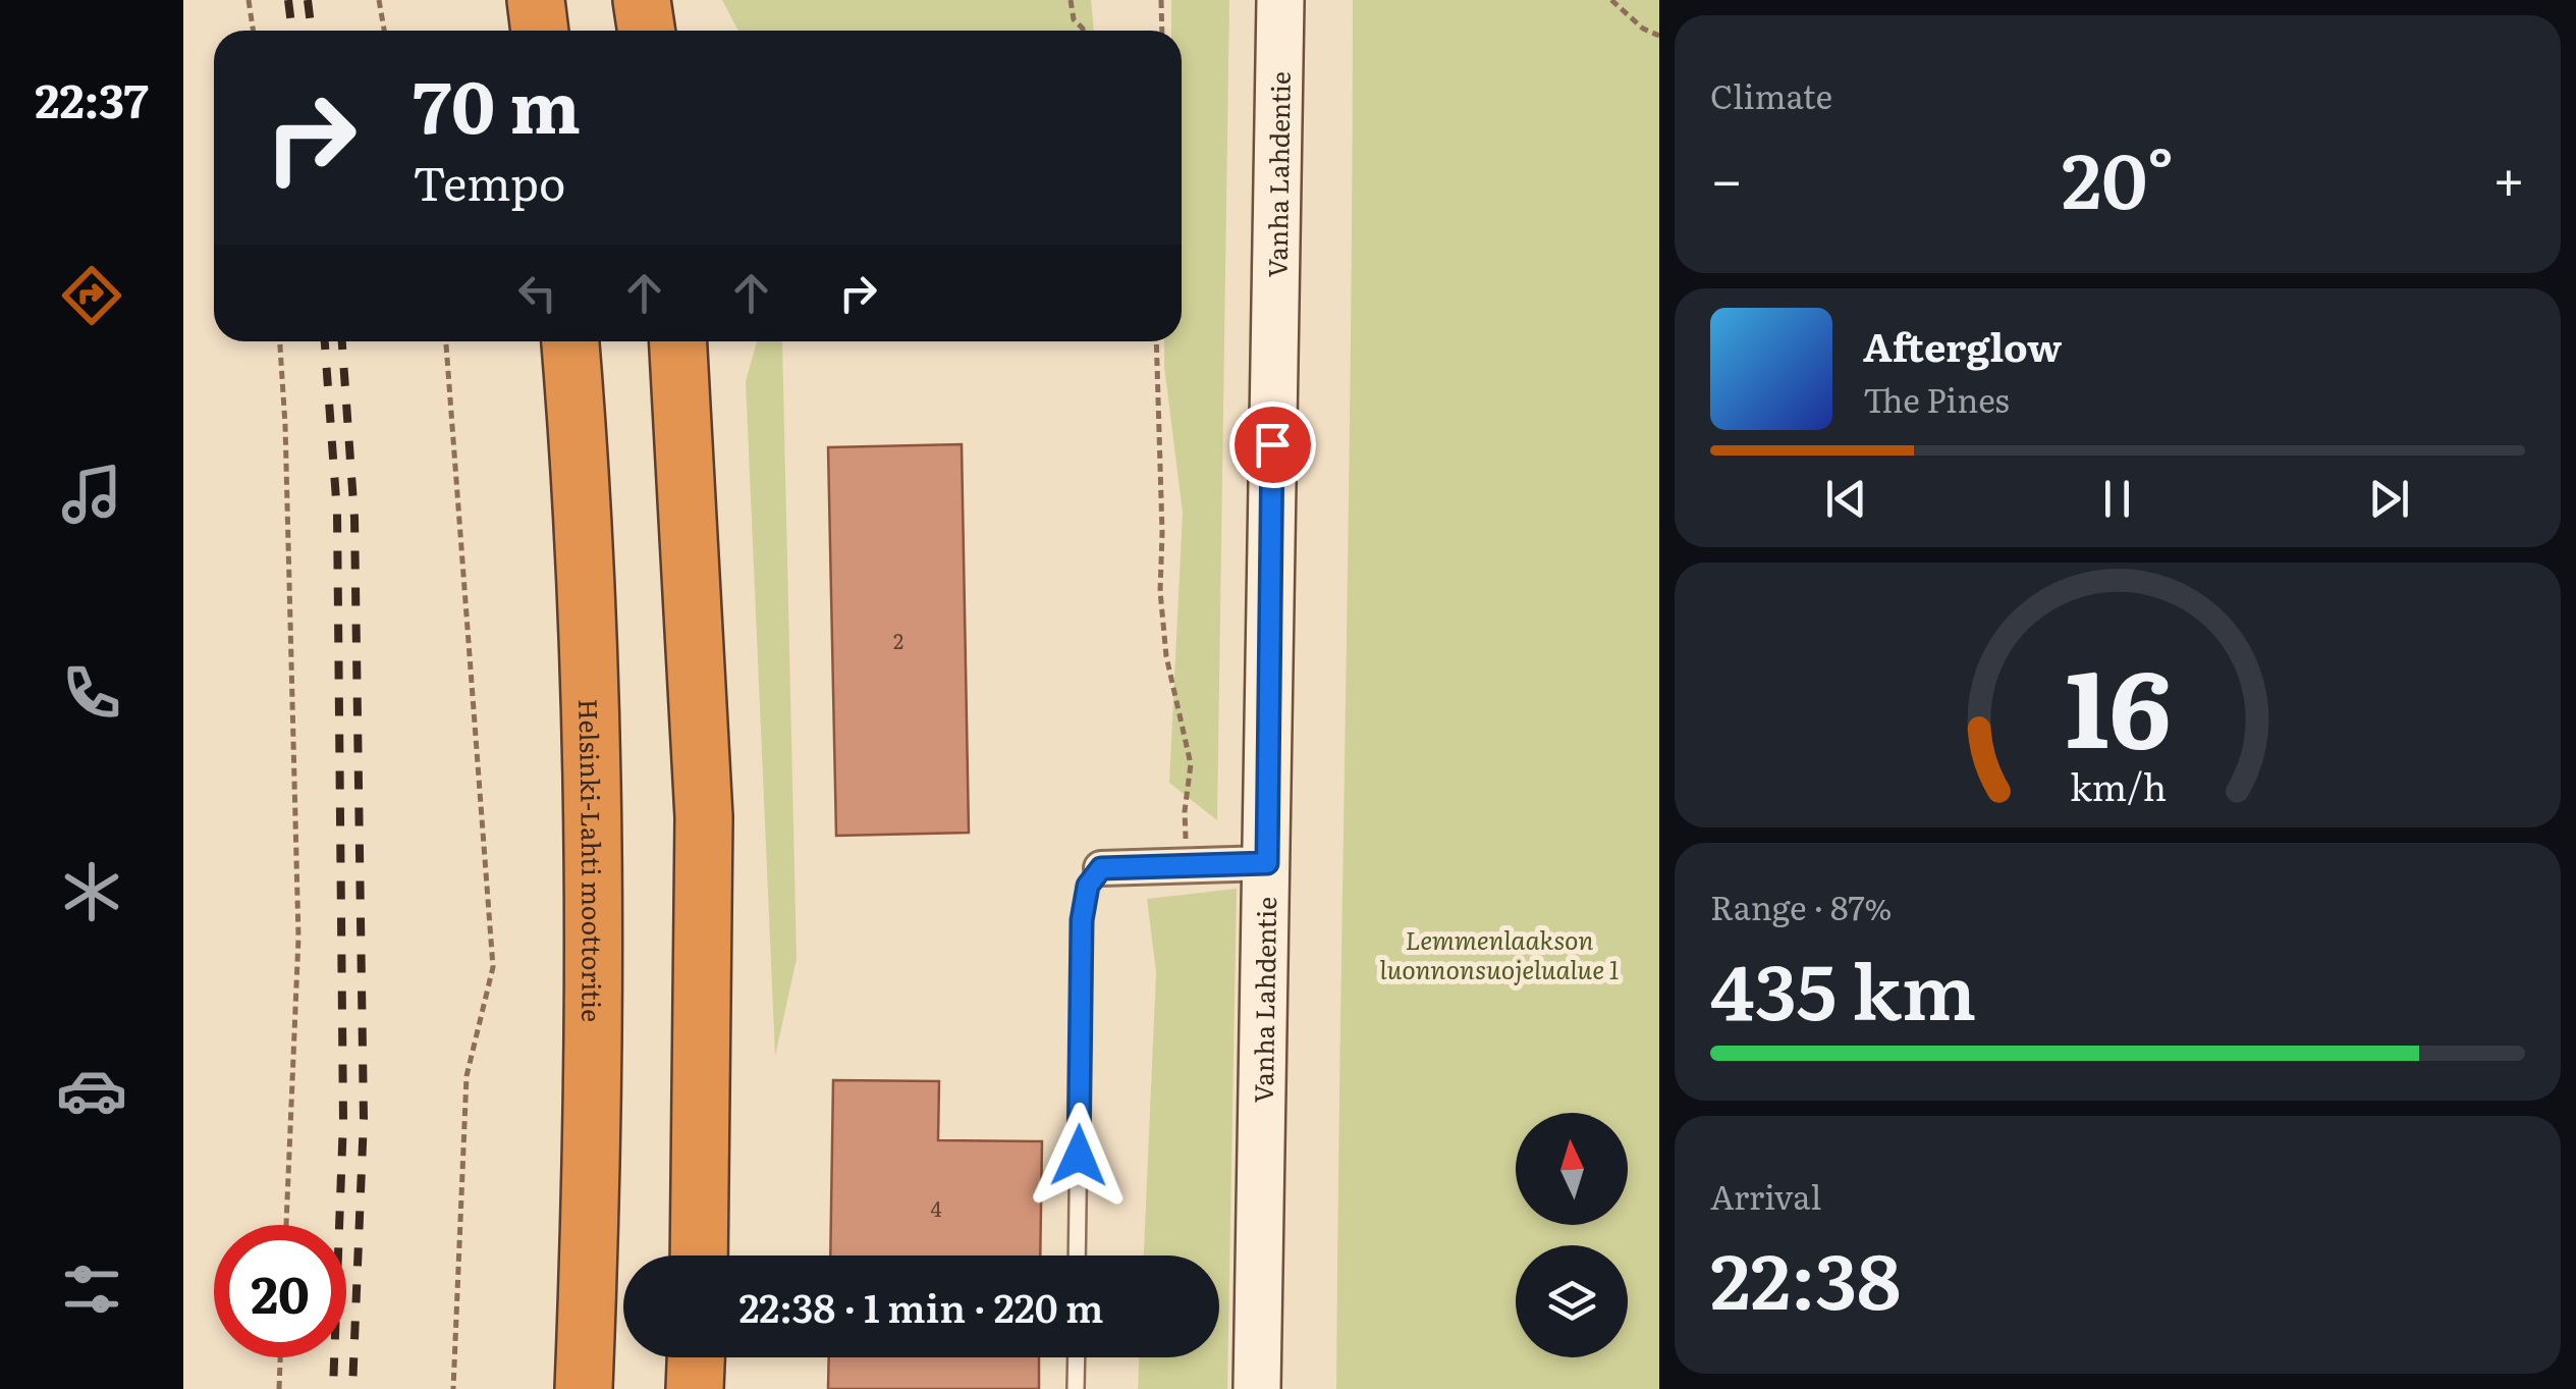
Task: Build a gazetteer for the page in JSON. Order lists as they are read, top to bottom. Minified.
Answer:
{"streets":{"highway":["Helsinki-Lahti moottoritie"],"main road":["Vanha Lahdentie"]},"parks":["Lemmenlaakson luonnonsuojelualue 1"],"house_numbers":["2","4"],"north":"top","page":{"tabs":"22:37","tile":["Climate",["Range · 87%","435 km"],["Arrival","22:38"]],"turn":["70 m","Tempo"],"heat":["−","20°","+"],"song":["Afterglow","The Pines"],"limit":"20","trip":"22:38 · 1 min · 220 m","gauge":["16","km/h"]}}
